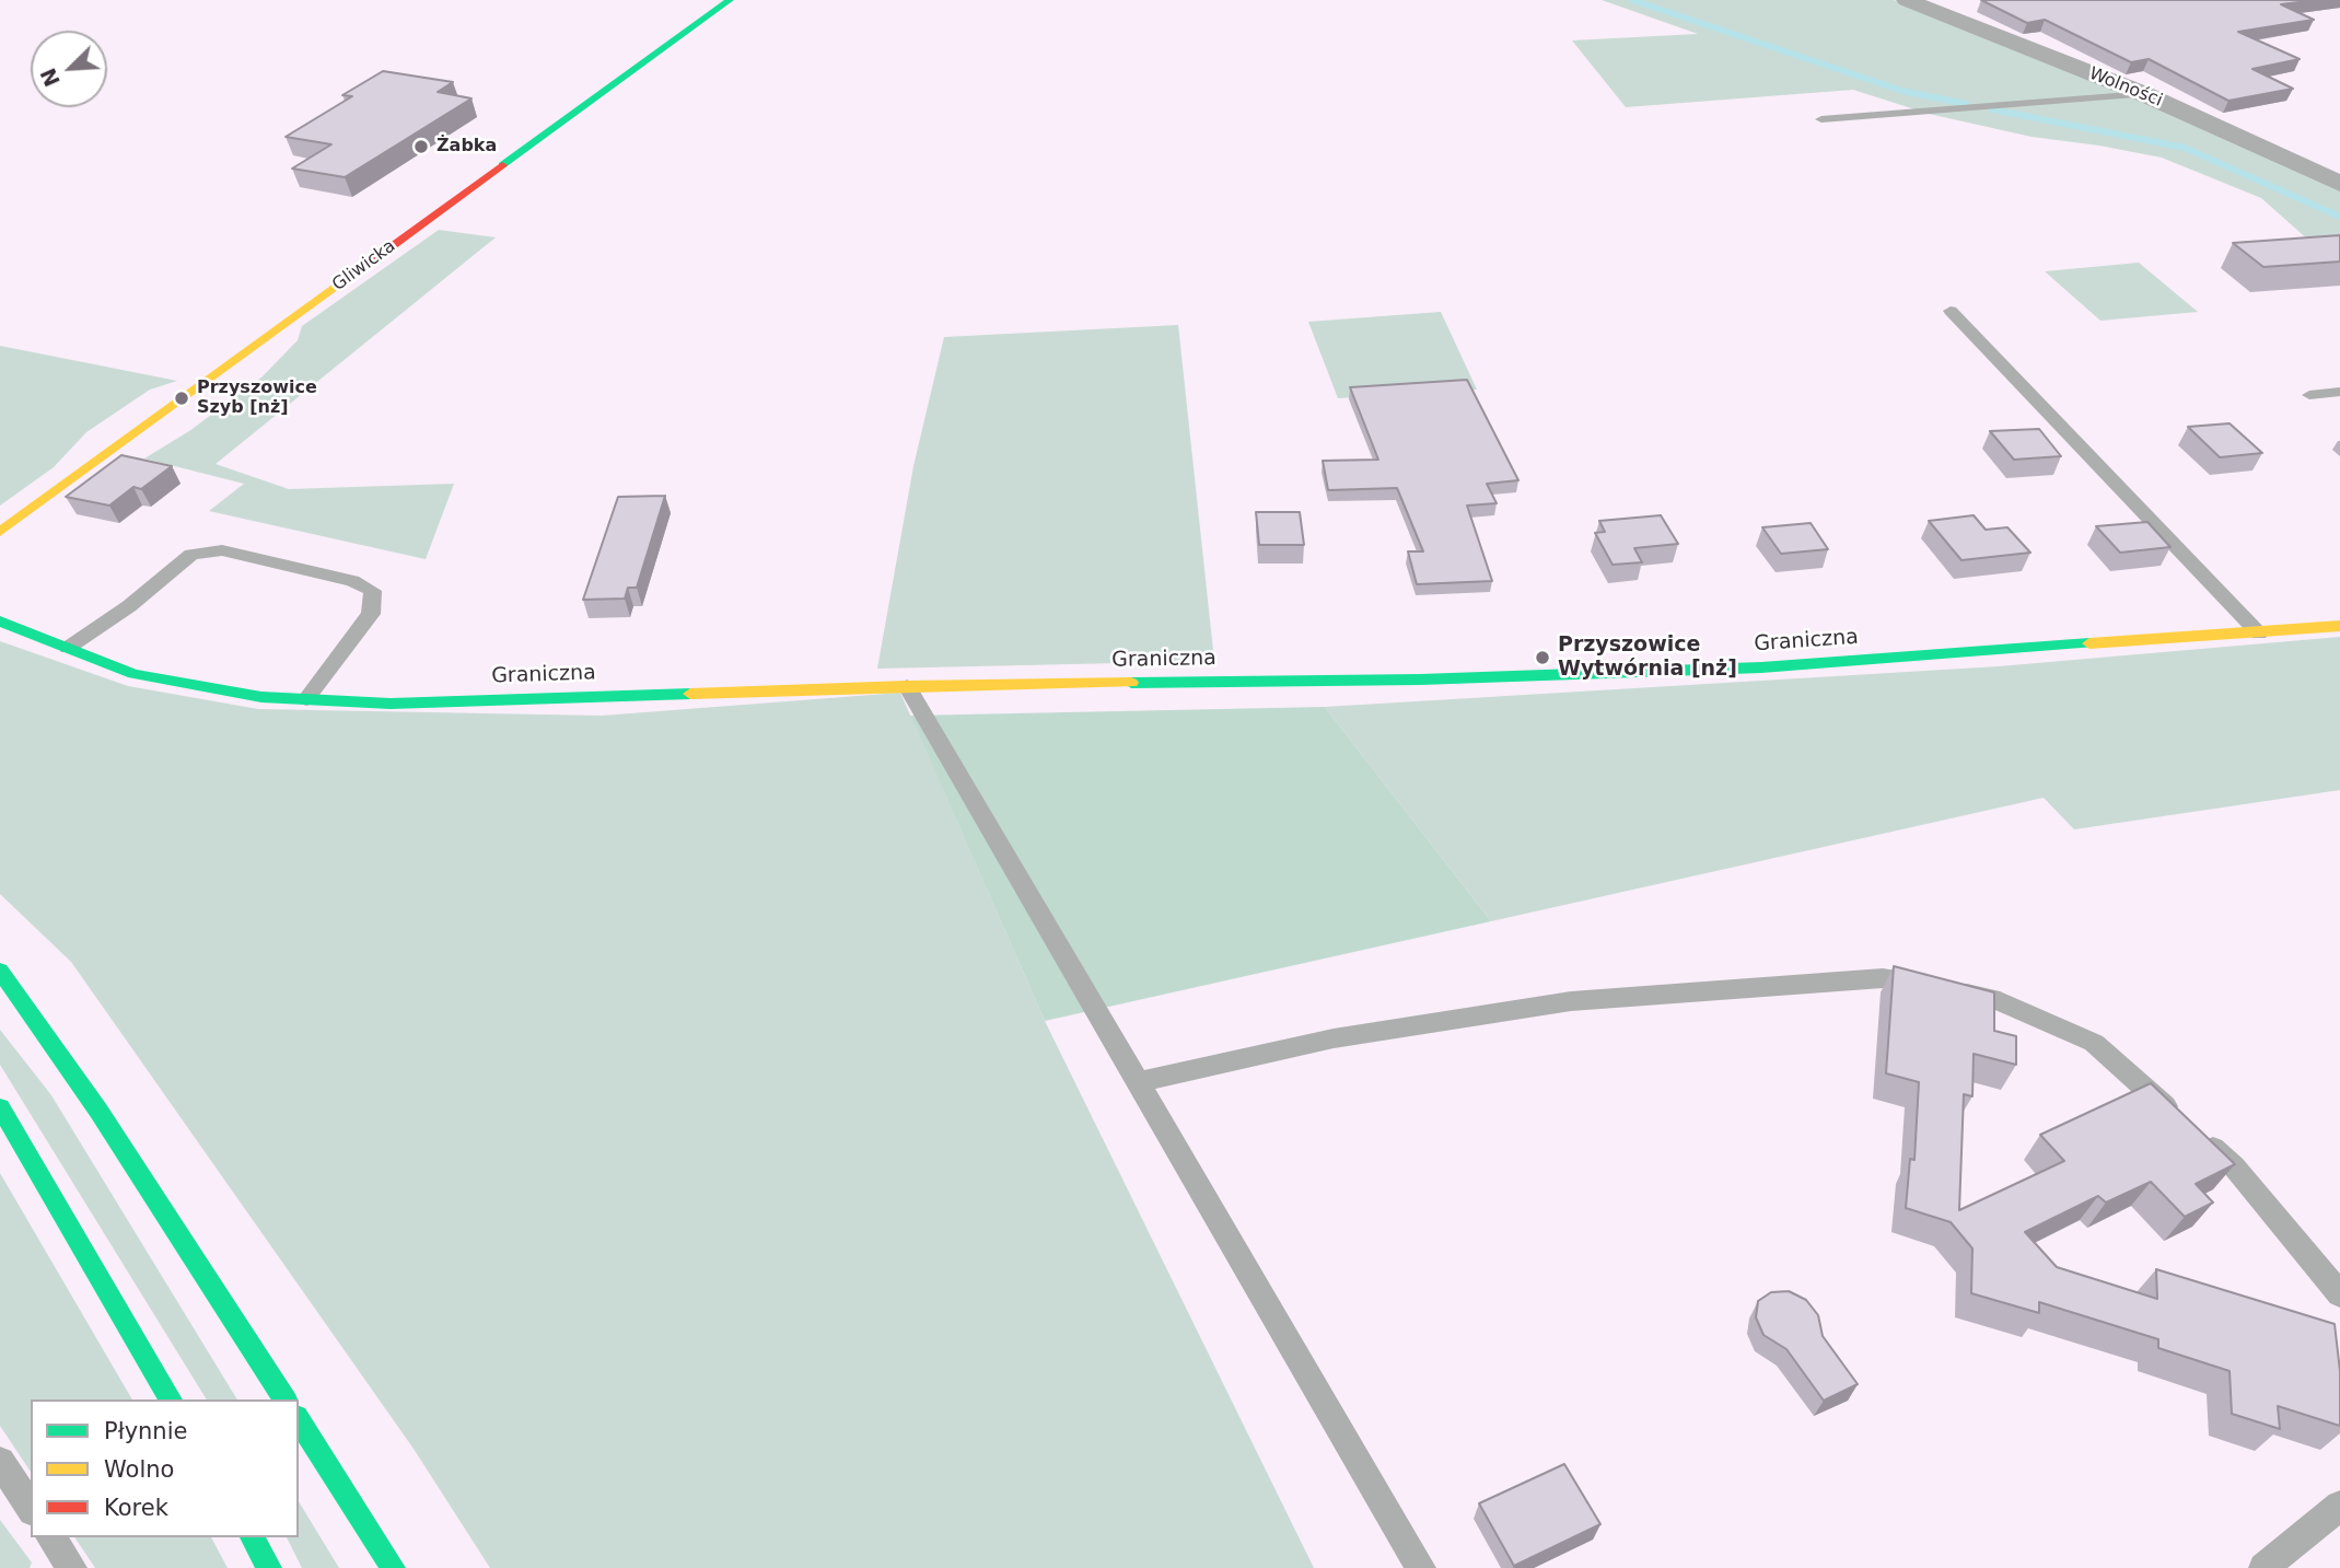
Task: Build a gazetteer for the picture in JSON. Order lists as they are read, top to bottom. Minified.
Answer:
{"streets":{"main road":["Gliwicka","Graniczna"],"street":["Wolności"]},"places":["Żabka","Przyszowice Szyb [nż]","Przyszowice Wytwórnia [nż]"],"legend":["Płynnie","Wolno","Korek"],"north":"bottom left"}
